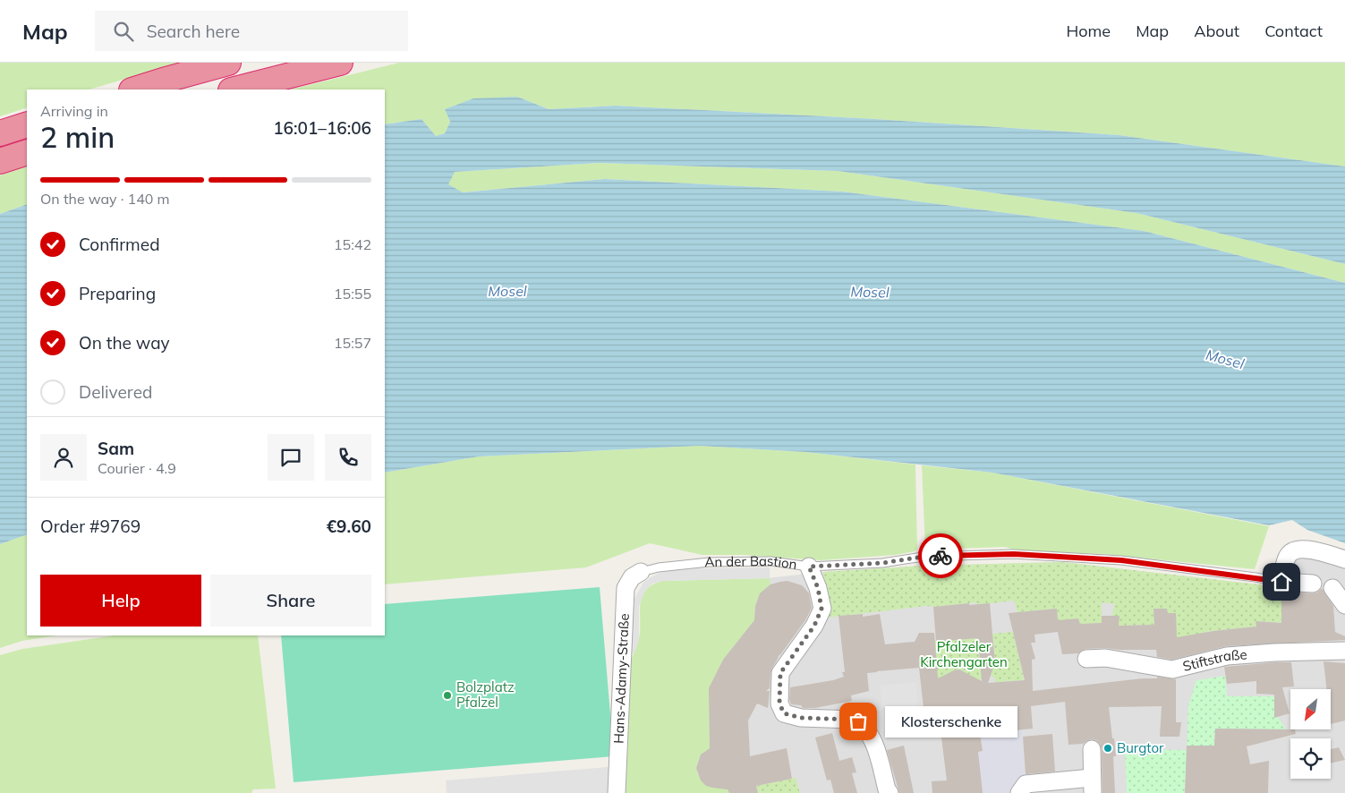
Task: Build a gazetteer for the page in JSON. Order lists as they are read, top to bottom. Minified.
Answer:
{"streets":{"street":["Stiftstraße","Hans-Adamy-Straße"],"lane":["An der Bastion"]},"crossings":[["An der Bastion","Hans-Adamy-Straße"]],"water":["Mosel"],"parks":["Pfalzeler Kirchengarten"],"places":["Bolzplatz Pfalzel","Klosterschenke","Burgtor"],"north":"bottom left","page":{"header":"Map","search":"Search here","nav":["Home","Map","About","Contact"],"heading":["2 min","Arriving in","16:01–16:06"],"panel":["Sam","Courier · 4.9","Order #9769","€9.60"],"bar":"On the way · 140 m","list":[["Confirmed","15:42"],["Preparing","15:55"],["On the way","15:57"],"Delivered"],"buttons":["Help","Share"],"bubble":"Klosterschenke"}}
